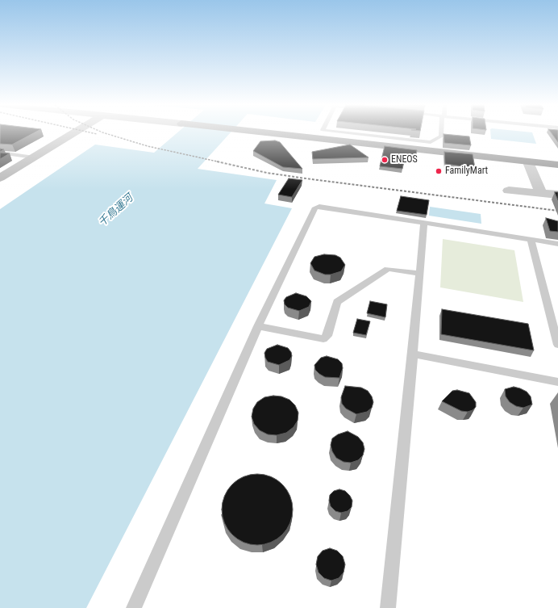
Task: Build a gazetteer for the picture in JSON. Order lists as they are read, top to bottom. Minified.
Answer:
{"water":["千鳥運河"],"places":["ENEOS","FamilyMart"]}
